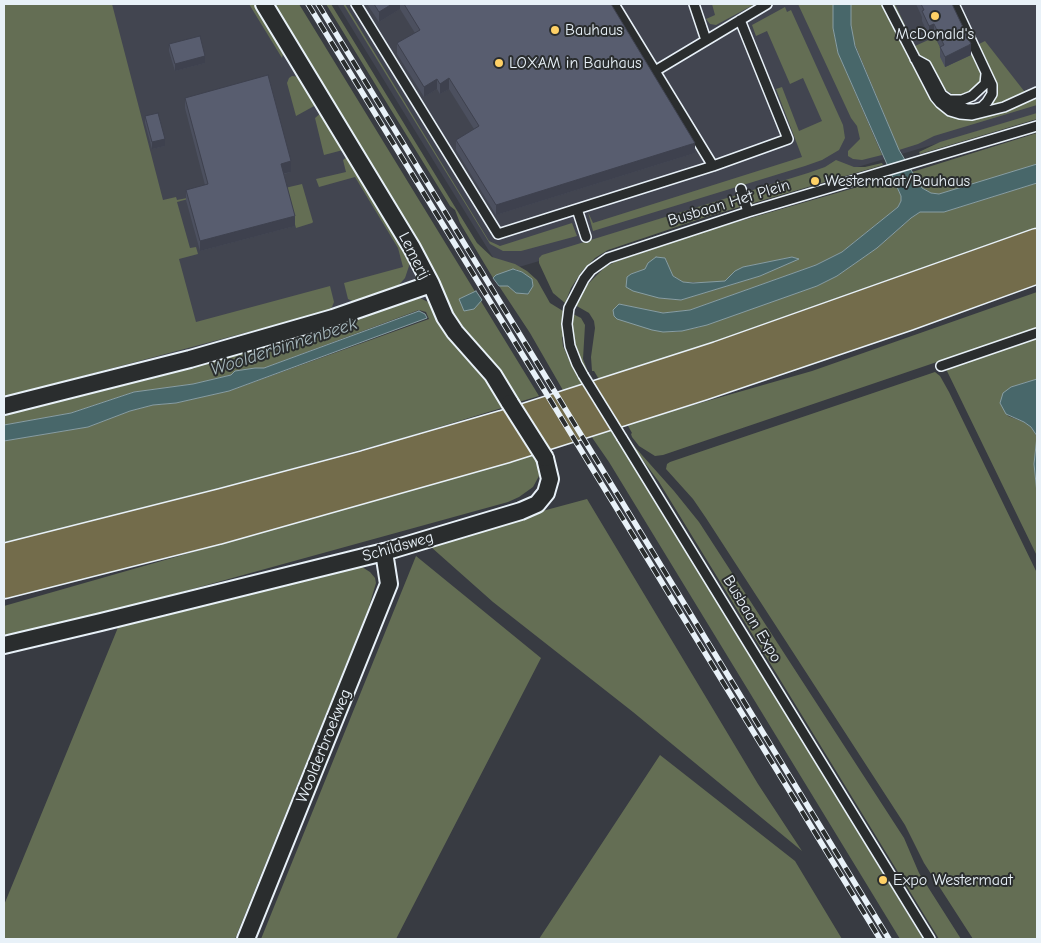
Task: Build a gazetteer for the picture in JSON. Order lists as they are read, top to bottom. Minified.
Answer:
{"streets":{"street":["Lemerij","Schildsweg","Woolderbroekweg"],"lane":["Busbaan Het Plein","Busbaan Expo"]},"crossings":[["Busbaan Het Plein","Busbaan Expo"],["Lemerij","Schildsweg"],["Schildsweg","Woolderbroekweg"]],"water":["Woolderbinnenbeek"],"places":["McDonald's","Bauhaus","LOXAM in Bauhaus","Westermaat/Bauhaus","Expo Westermaat"]}
